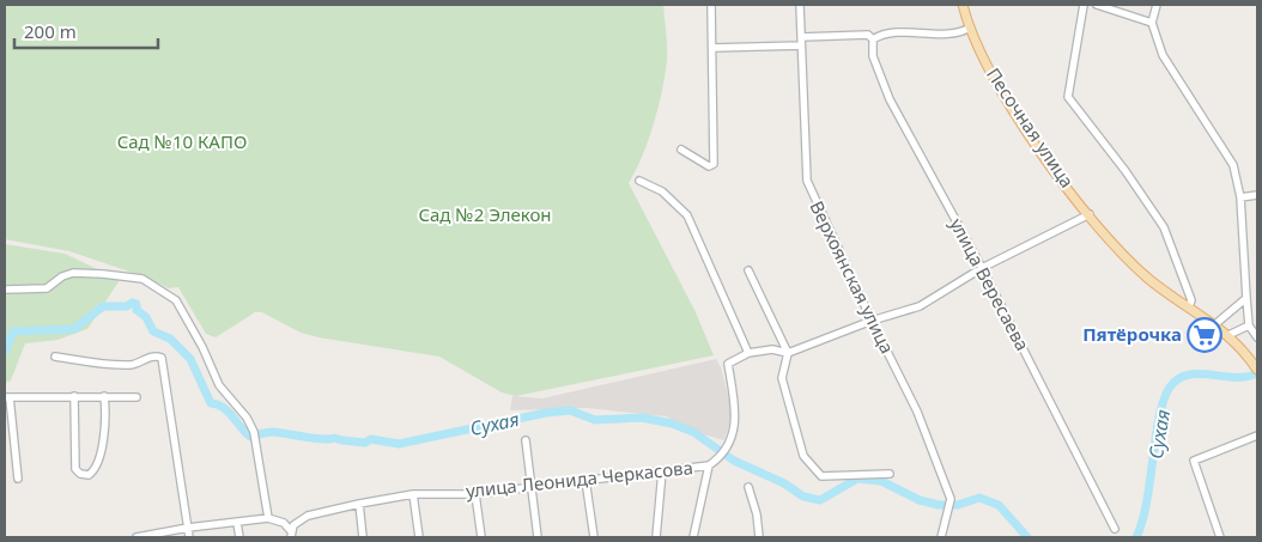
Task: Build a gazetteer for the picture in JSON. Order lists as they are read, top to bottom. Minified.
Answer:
{"streets":{"main road":["Песочная улица"],"street":["Верхоянская улица","улица Вересаева","улица Леонида Черкасова"]},"water":["Сухая"],"parks":["Сад №10 КАПО","Сад №2 Элекон"],"places":{"supermarket":["Пятёрочка"]},"scale_bar":"200 m"}
